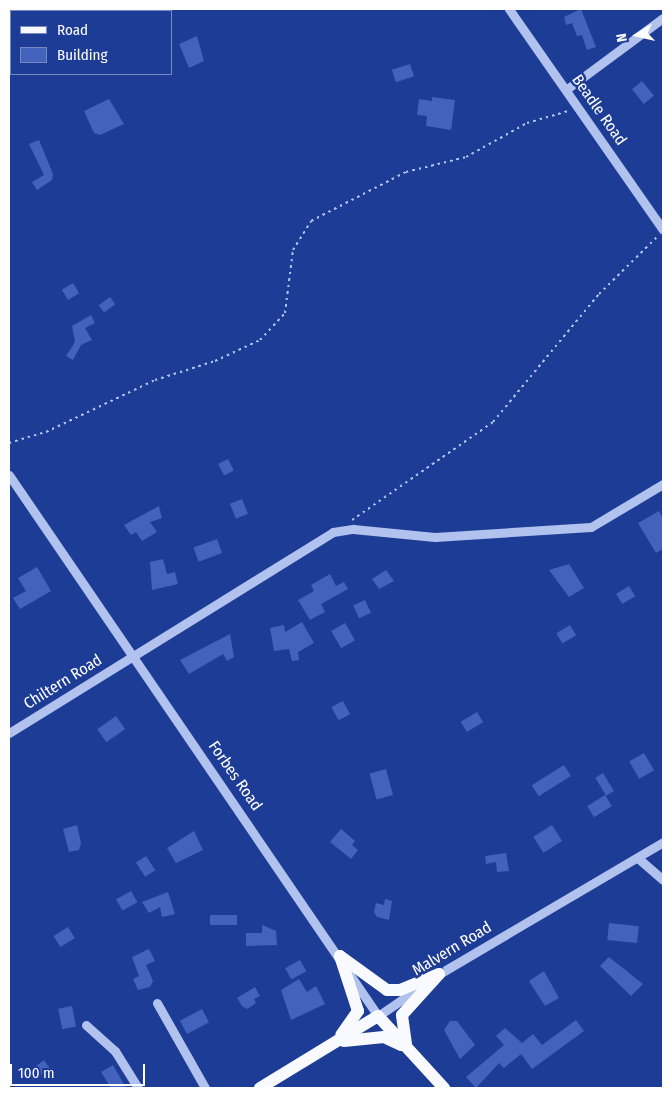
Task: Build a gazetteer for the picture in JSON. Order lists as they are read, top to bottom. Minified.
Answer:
{"streets":{"main road":["Forbes Road","Malvern Road"],"street":["Beadle Road","Chiltern Road"]},"crossings":[["Chiltern Road","Forbes Road"],["Forbes Road","Malvern Road"]],"legend":["Road","Building"],"scale_bar":"100 m","north":"left"}
